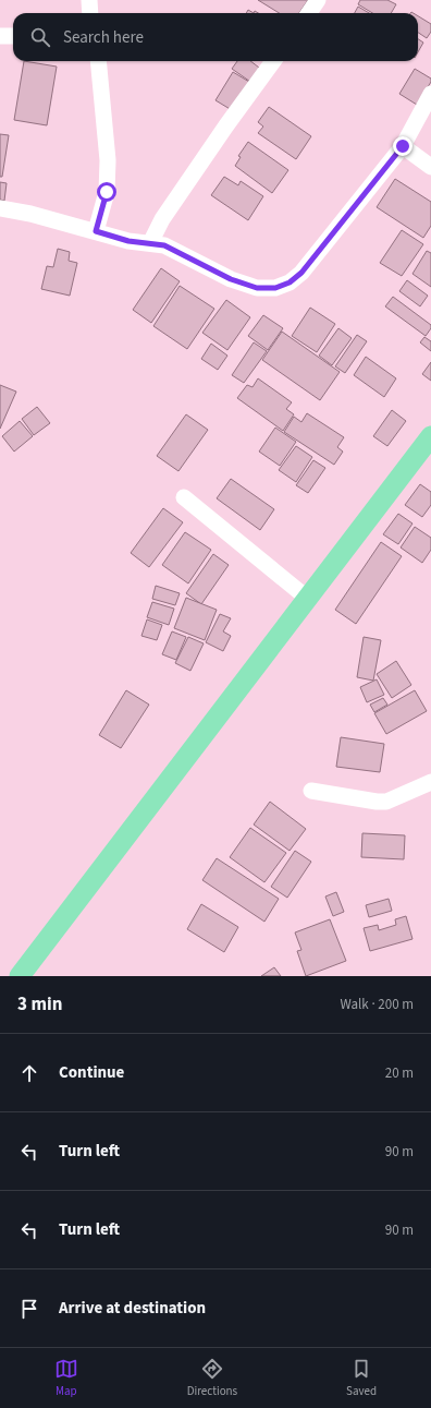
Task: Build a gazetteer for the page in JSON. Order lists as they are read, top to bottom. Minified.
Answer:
{"page":{"search":"Search here","heading":["3 min","Walk · 200 m"],"list":[["Continue","20 m"],["Turn left","90 m"],["Turn left","90 m"],"Arrive at destination"],"nav":["Map","Directions","Saved"]}}
